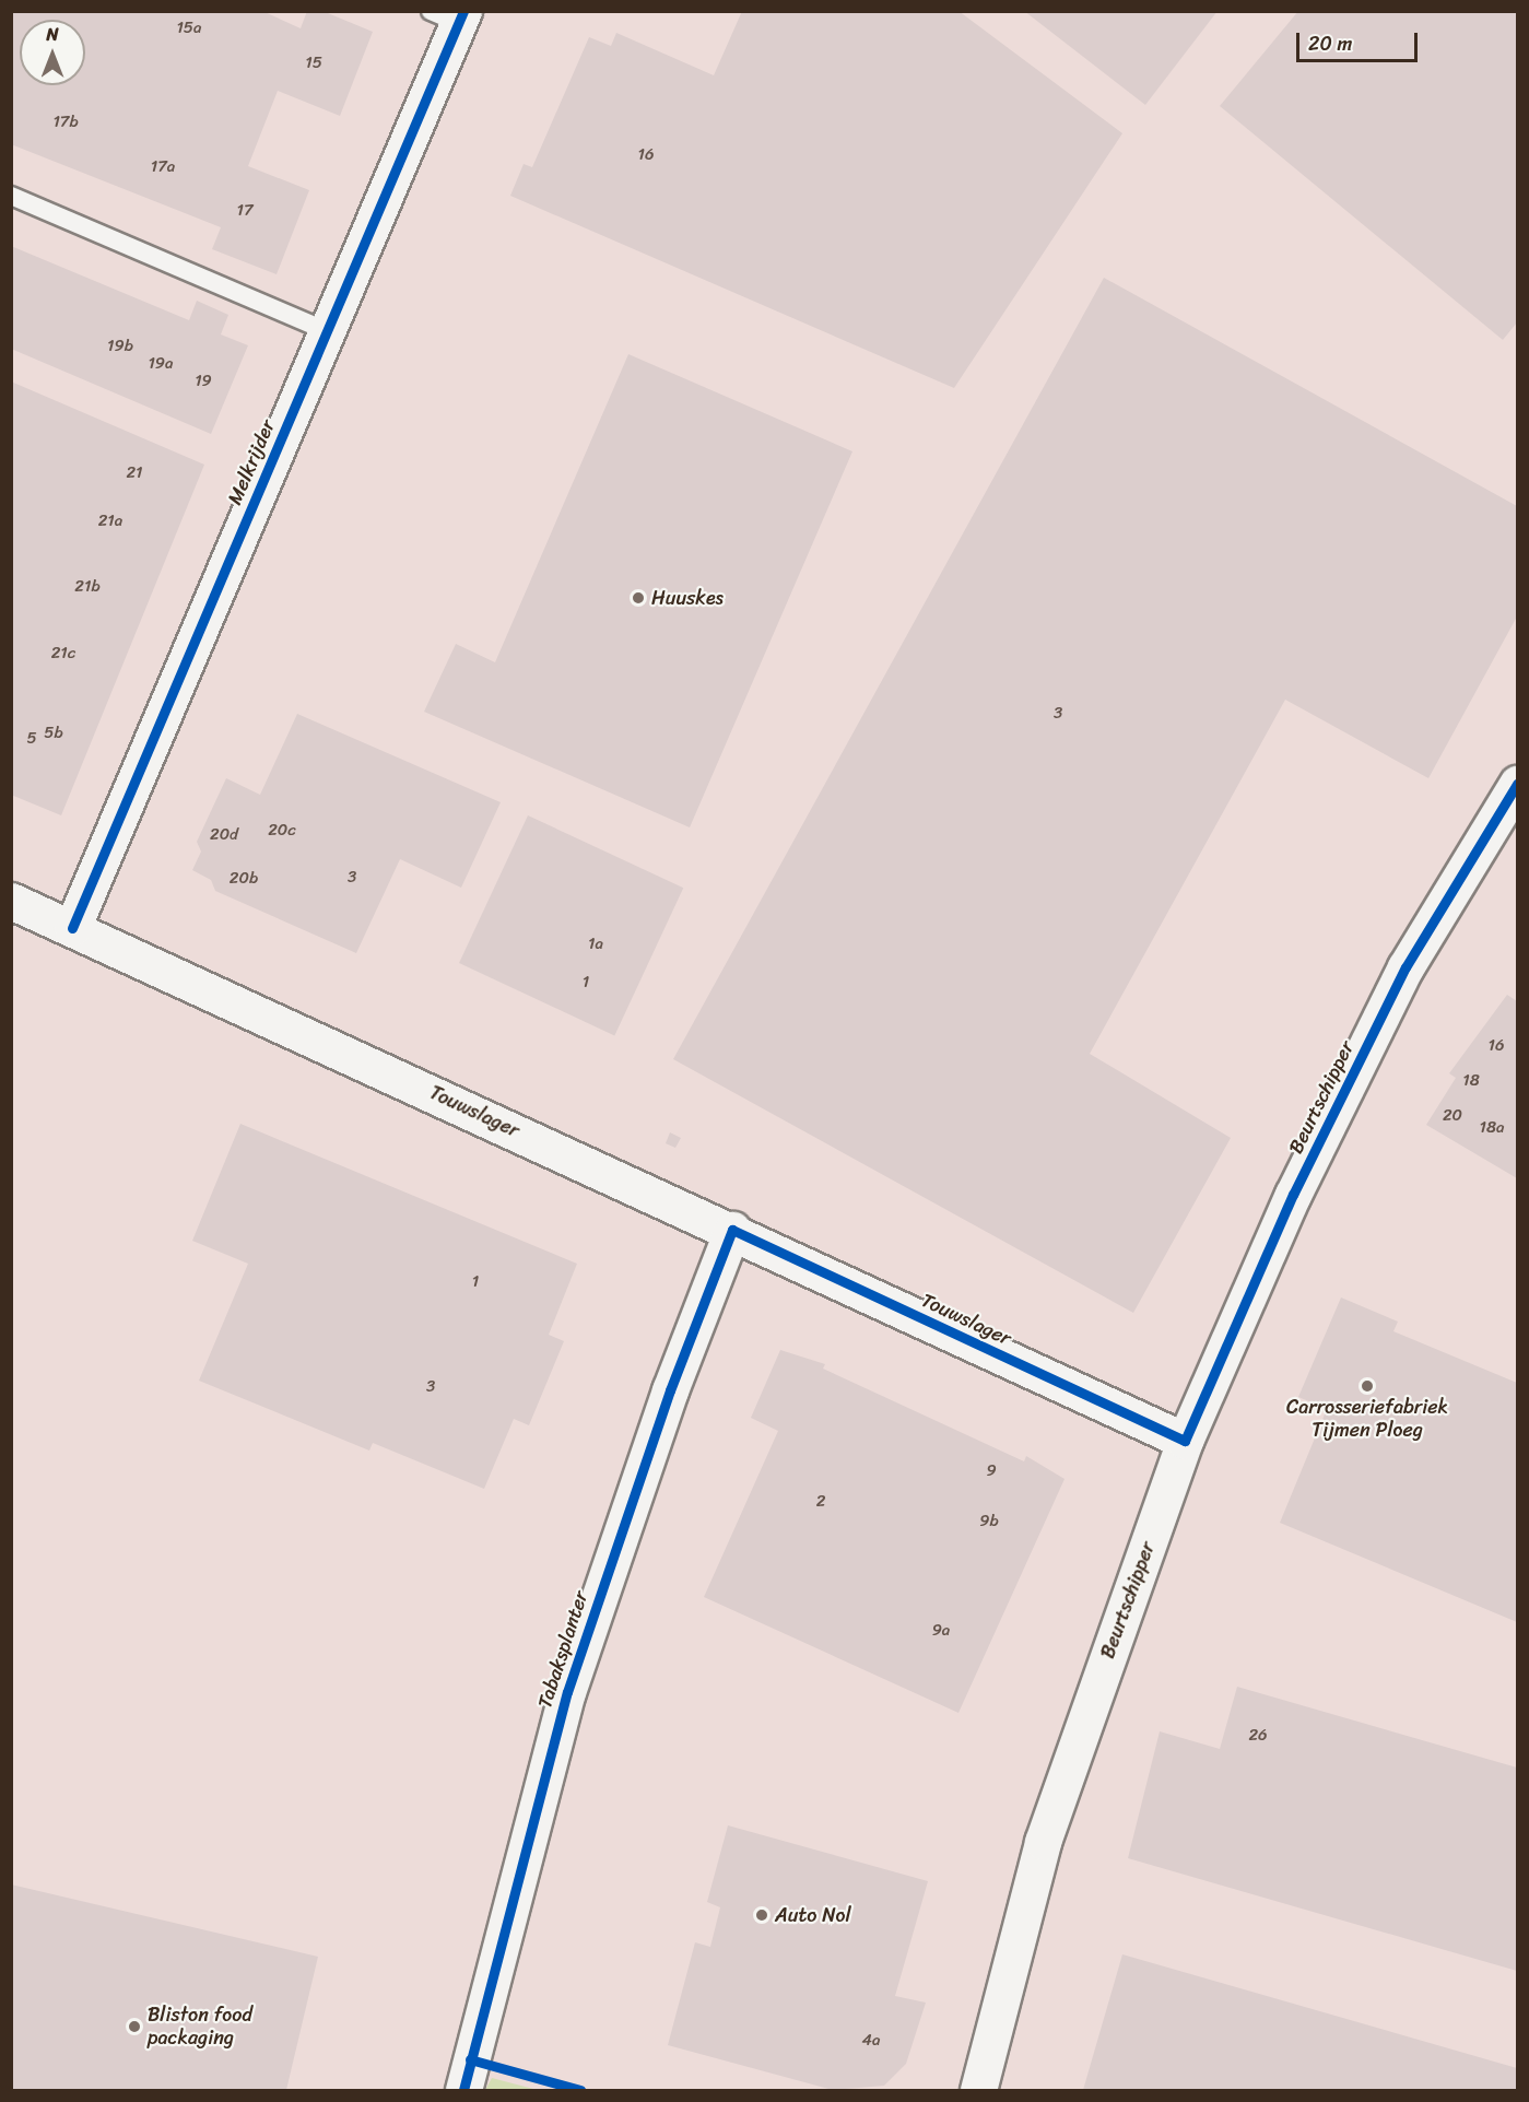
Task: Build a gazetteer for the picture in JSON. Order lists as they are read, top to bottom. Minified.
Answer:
{"streets":{"street":["Melkrijder","Beurtschipper","Touwslager","Tabaksplanter"]},"crossings":[["Melkrijder","Touwslager"],["Beurtschipper","Touwslager"],["Touwslager","Tabaksplanter"]],"places":["Huuskes","Carrosseriefabriek Tijmen Ploeg","Auto Nol","Bliston food packaging"],"house_numbers":["15a","15","17b","16","17a","17","19b","19a","19","21","21a","21b","21c","3","5b","5","20c","20d","3","20b","1a","1","16","18","20","18a","1","3","9","2","9b","9a","26","4a"],"scale_bar":"20 m","north":"top"}
